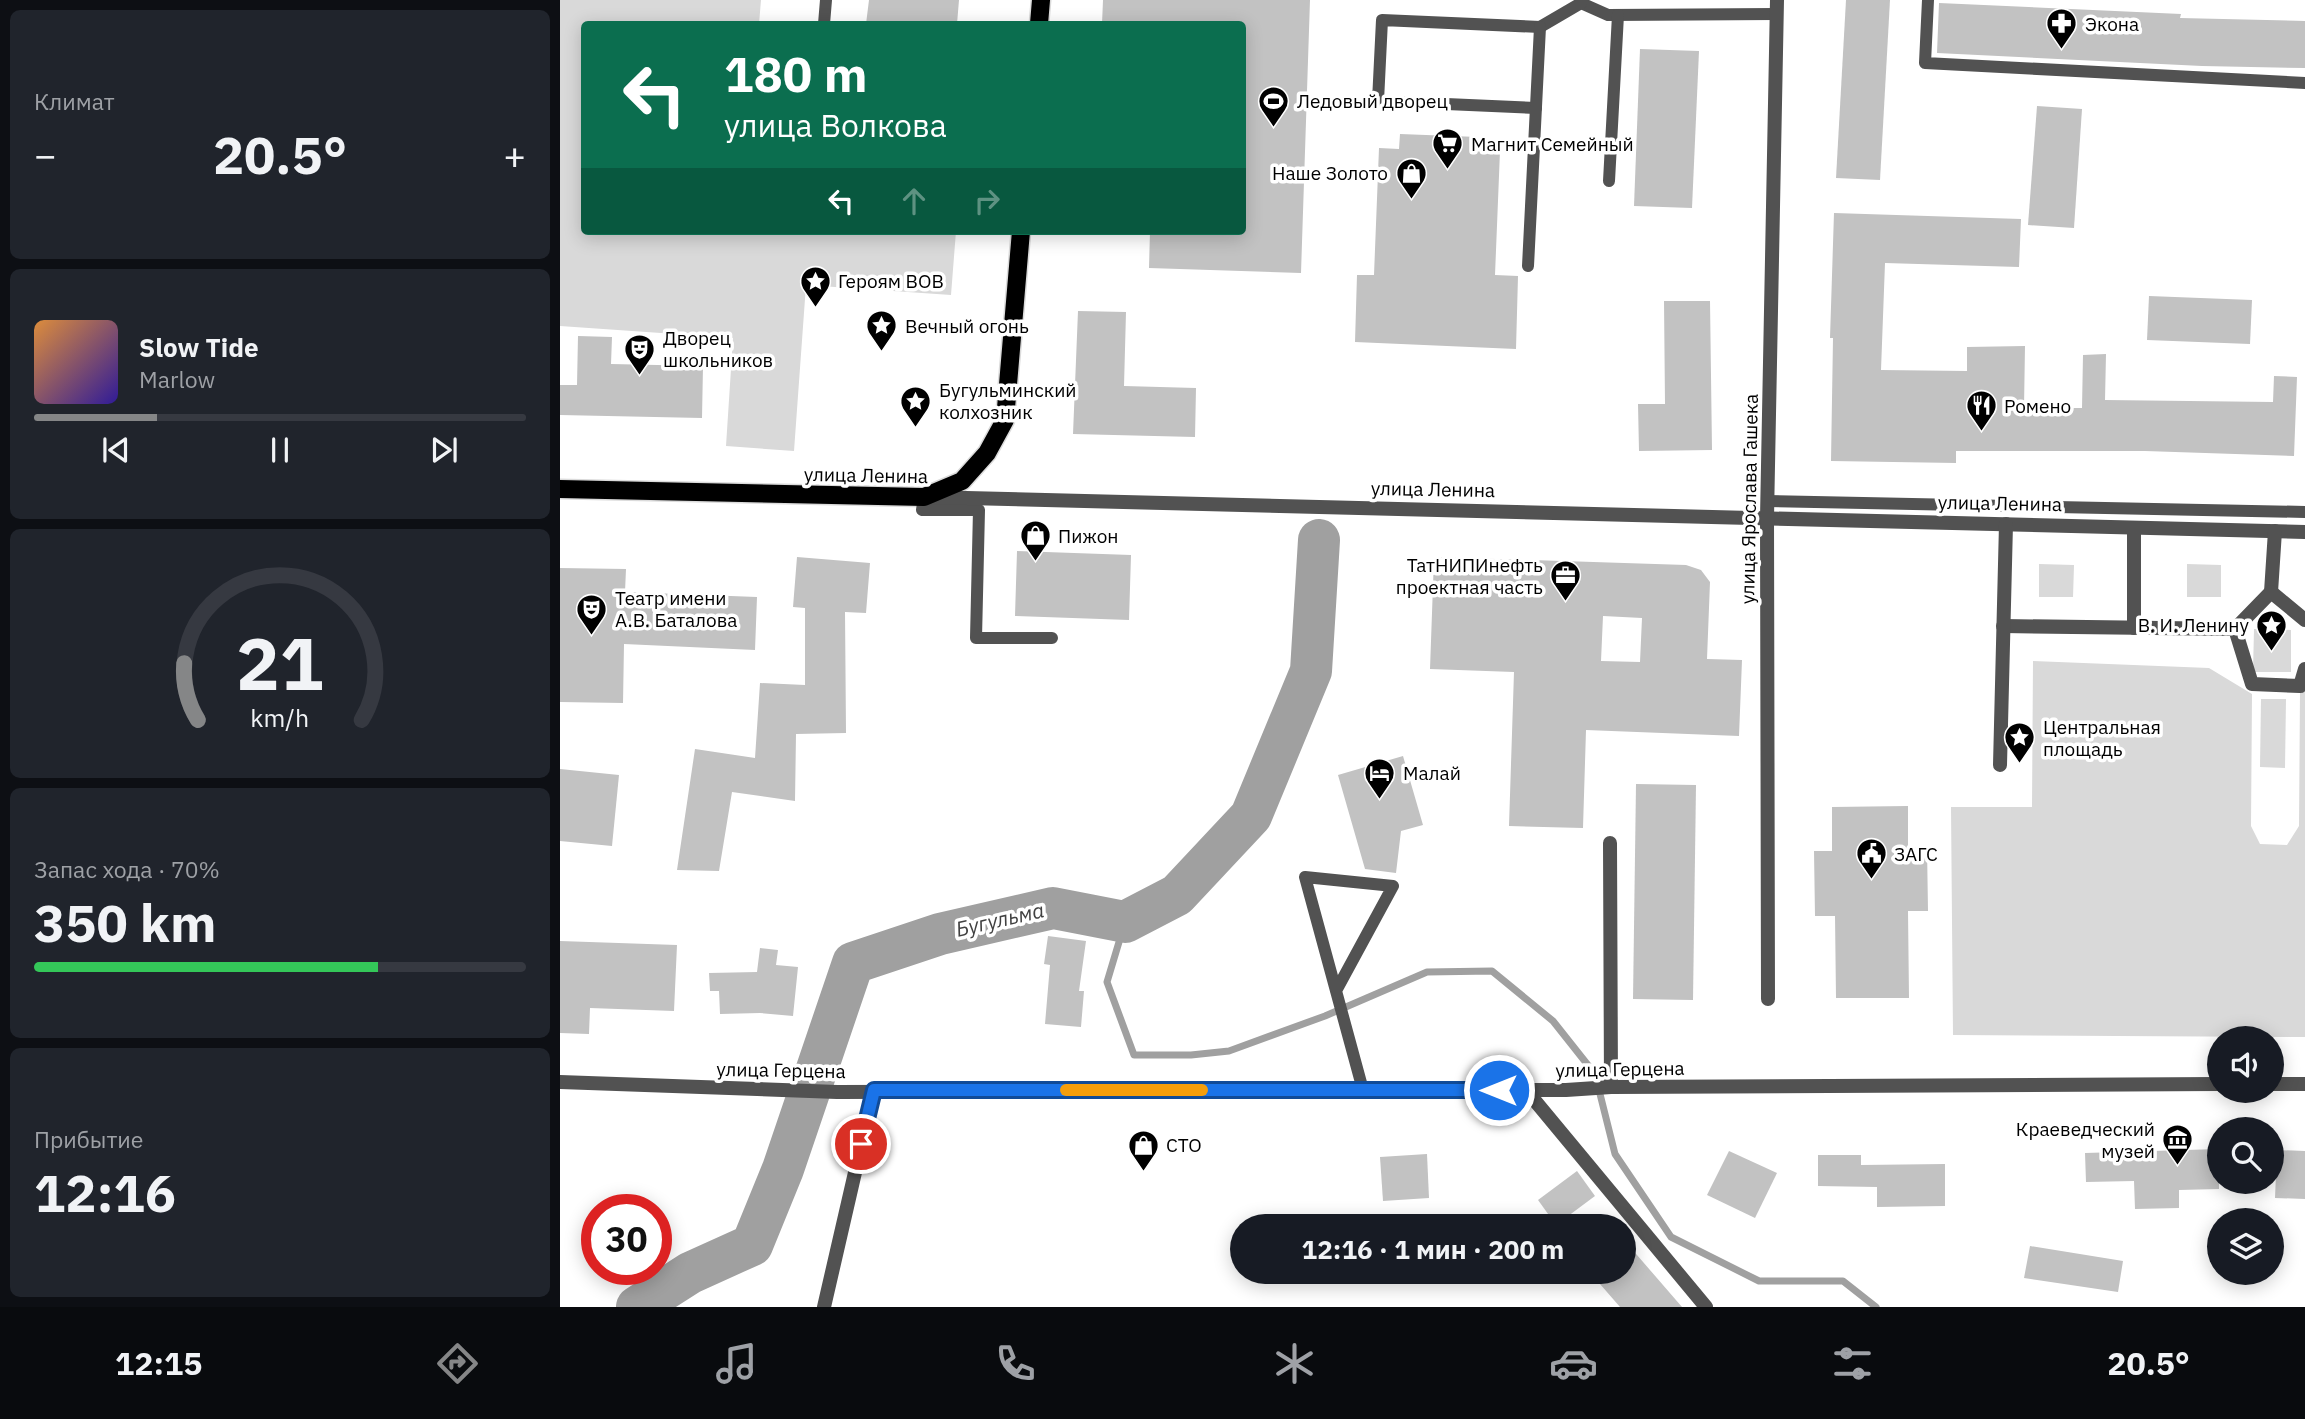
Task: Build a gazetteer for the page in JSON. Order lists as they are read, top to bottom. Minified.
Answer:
{"streets":{"main road":["улица Ленина"],"street":["улица Ярослава Гашека","улица Герцена"]},"crossings":[["улица Ленина","улица Ярослава Гашека"]],"water":["Бугульма"],"places":{"pharmacy":["Экона"],"sports":["Ледовый дворец"],"supermarket":["Магнит Семейный"],"shop":["Наше Золото","Пижон","СТО"],"place":["Героям ВОВ","Вечный огонь","Бугульминский колхозник","В. И. Ленину","Центральная площадь"],"theatre":["Дворец школьников","Театр имени А.В. Баталова"],"restaurant":["Ромено"],"office":["ТатНИПИнефть проектная часть"],"hotel":["Малай"],"public building":["ЗАГС"],"museum":["Краеведческий музей"]},"page":{"tile":["Климат",["Запас хода · 70%","350 km"],["Прибытие","12:16"]],"turn":["180 m","улица Волкова"],"heat":["−","20.5°","+"],"song":["Slow Tide","Marlow"],"limit":"30","trip":"12:16 · 1 мин · 200 m","tabs":["12:15","20.5°"],"gauge":["21","km/h"]}}
